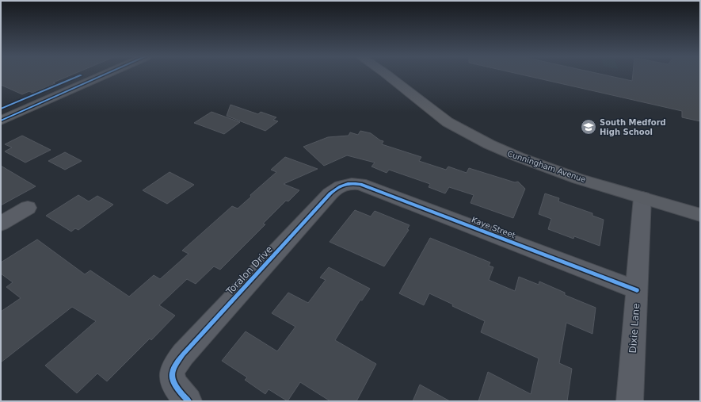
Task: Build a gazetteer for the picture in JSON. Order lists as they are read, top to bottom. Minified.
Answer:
{"streets":{"main road":["Cunningham Avenue"],"street":["Kaye Street","Toralon Drive","Dixie Lane"]},"crossings":[["Cunningham Avenue","Dixie Lane"],["Kaye Street","Toralon Drive"],["Kaye Street","Dixie Lane"]],"places":{"school or university":["South Medford High School"]}}
